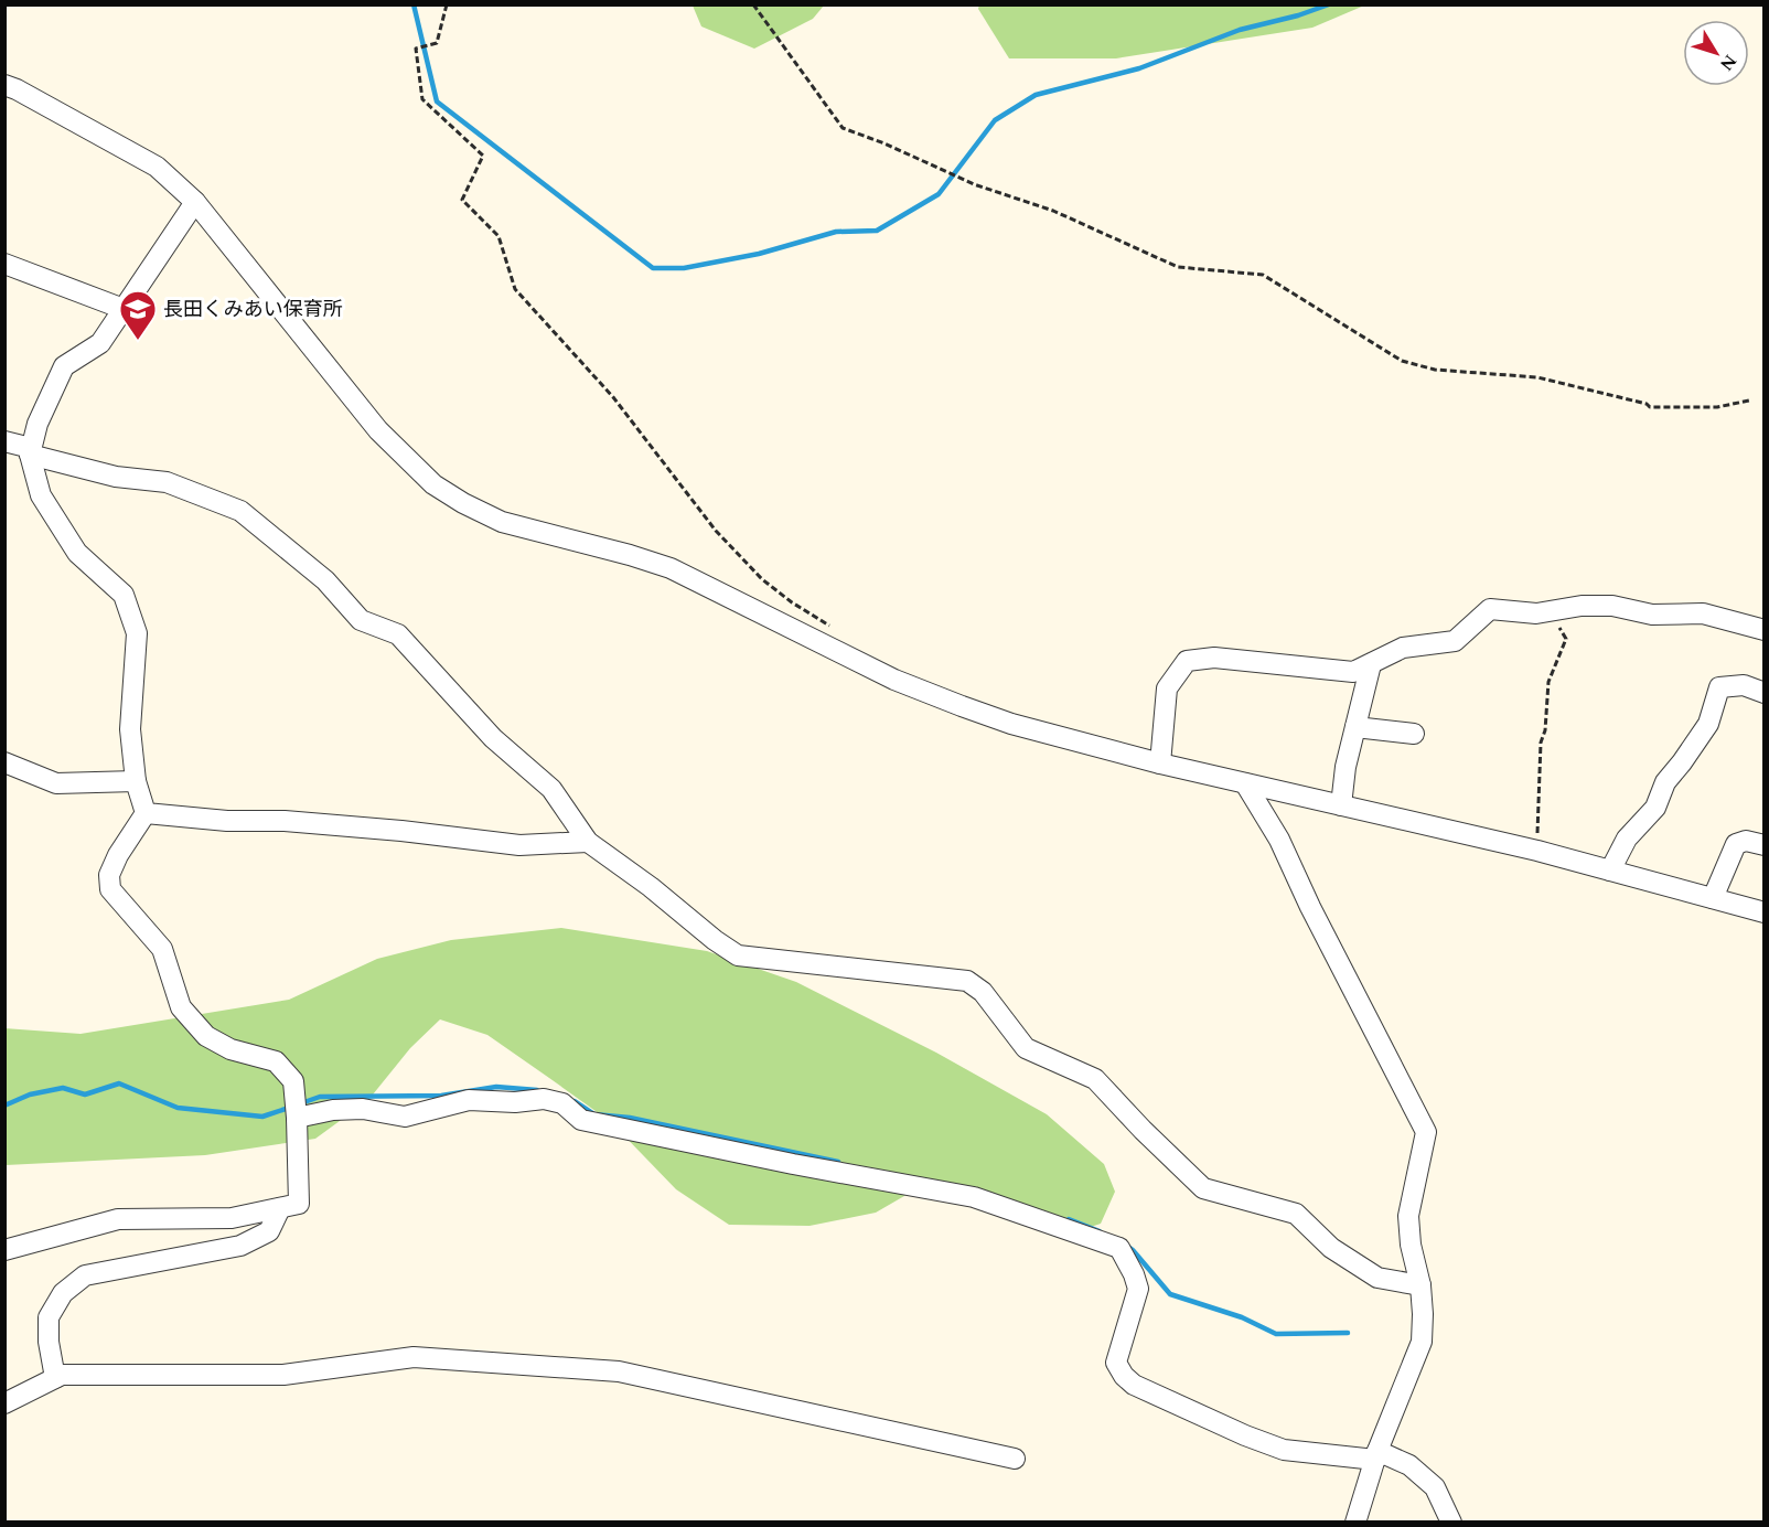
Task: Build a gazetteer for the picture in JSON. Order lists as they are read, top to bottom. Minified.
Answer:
{"places":{"school or university":["長田くみあい保育所"]},"north":"bottom right"}
